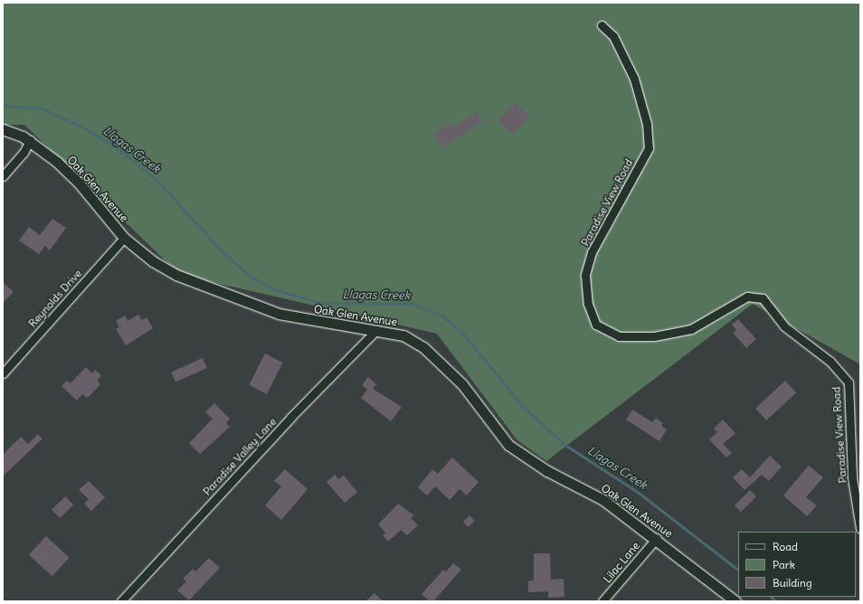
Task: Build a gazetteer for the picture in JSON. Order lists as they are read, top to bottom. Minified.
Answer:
{"streets":{"street":["Oak Glen Avenue","Paradise View Road","Reynolds Drive","Paradise Valley Lane","Lilac Lane"]},"crossings":[["Oak Glen Avenue","Reynolds Drive"],["Oak Glen Avenue","Paradise Valley Lane"],["Oak Glen Avenue","Lilac Lane"]],"water":["Llagas Creek"],"legend":["Road","Park","Building"]}
